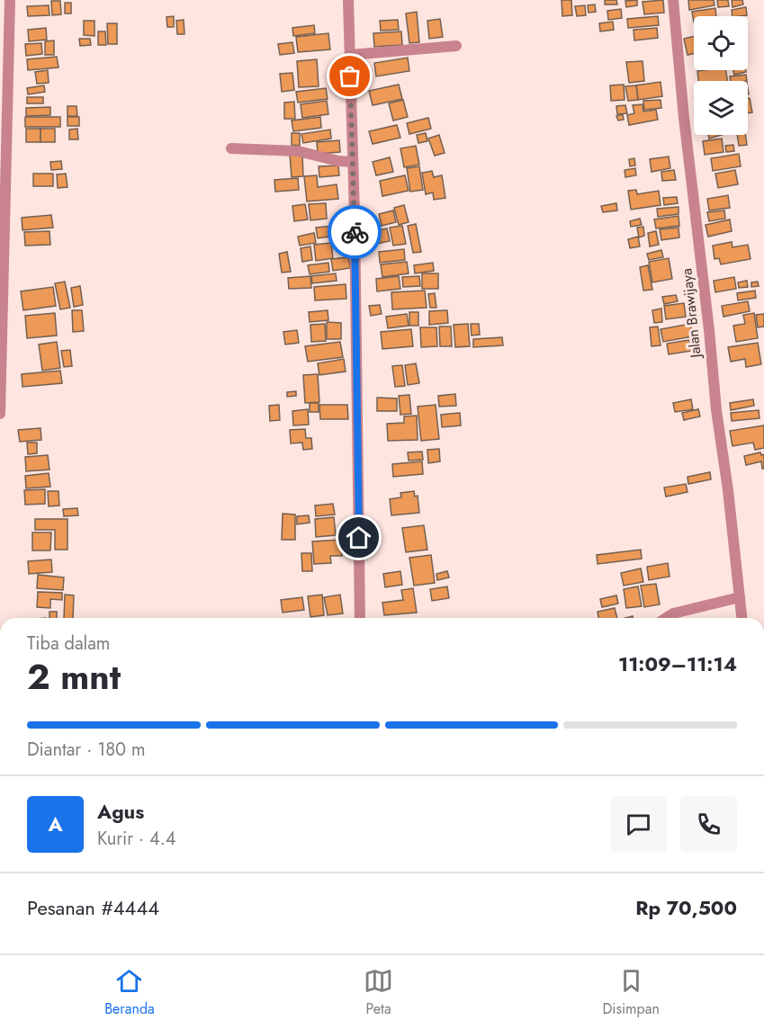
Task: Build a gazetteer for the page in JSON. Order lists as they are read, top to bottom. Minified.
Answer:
{"streets":{"street":["Jalan Brawijaya"]},"page":{"heading":["2 mnt","Tiba dalam","11:09–11:14"],"panel":["Agus","Kurir · 4.4","Pesanan #4444","Rp 70,500"],"bar":"Diantar · 180 m","round":"A","tabs":["Beranda","Peta","Disimpan"]}}
